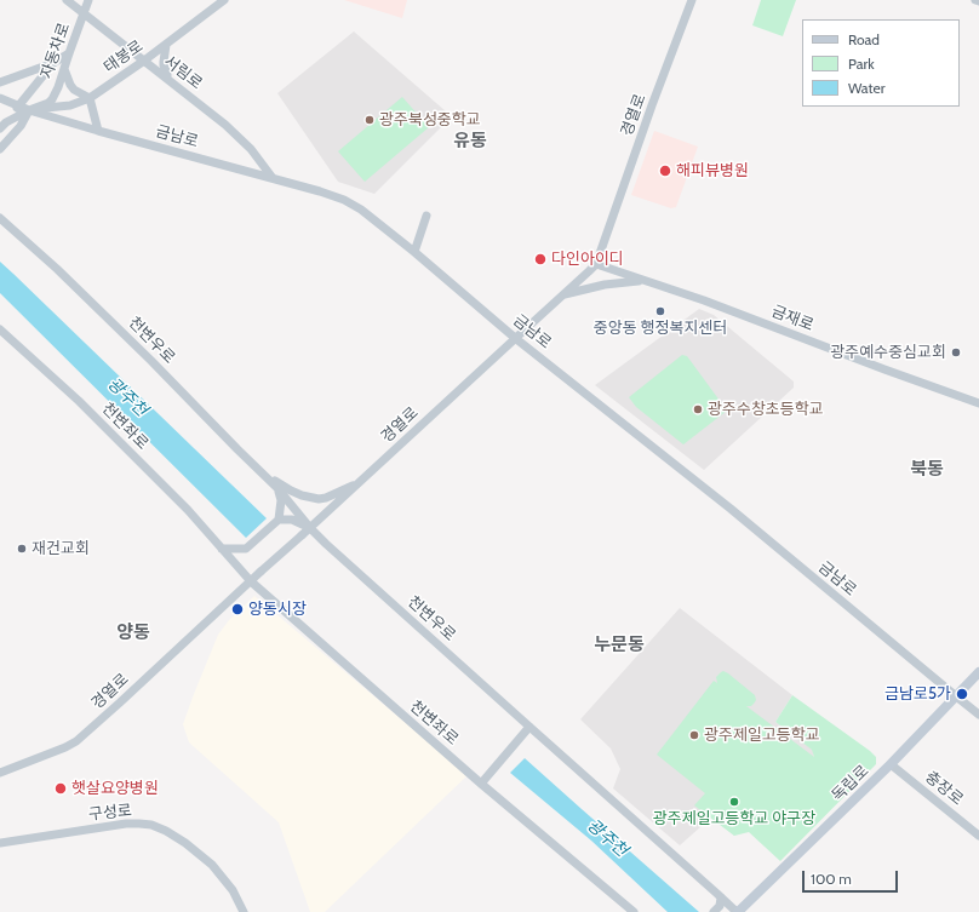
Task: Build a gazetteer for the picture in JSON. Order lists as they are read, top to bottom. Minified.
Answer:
{"streets":{"main road":["독립로"],"street":["자동차로","태봉로","서림로","경열로","금남로","금재로","천변우로","천변좌로","충장로","구성로"]},"crossings":[["자동차로","태봉로"],["자동차로","서림로"],["자동차로","금남로"],["태봉로","서림로"],["태봉로","금남로"],["서림로","금남로"],["경열로","금남로"],["경열로","금재로"],["경열로","천변우로"],["경열로","천변좌로"],["금남로","독립로"],["천변우로","독립로"],["독립로","충장로"]],"districts":["유동","북동","양동","누문동"],"water":["광주천"],"places":["광주북성중학교","해피뷰병원","다인아이디","중앙동 행정복지센터","광주예수중심교회","광주수창초등학교","재건교회","양동시장","금남로5가","광주제일고등학교","햇살요양병원","광주제일고등학교 야구장"],"legend":["Road","Park","Water"],"scale_bar":"100 m"}
